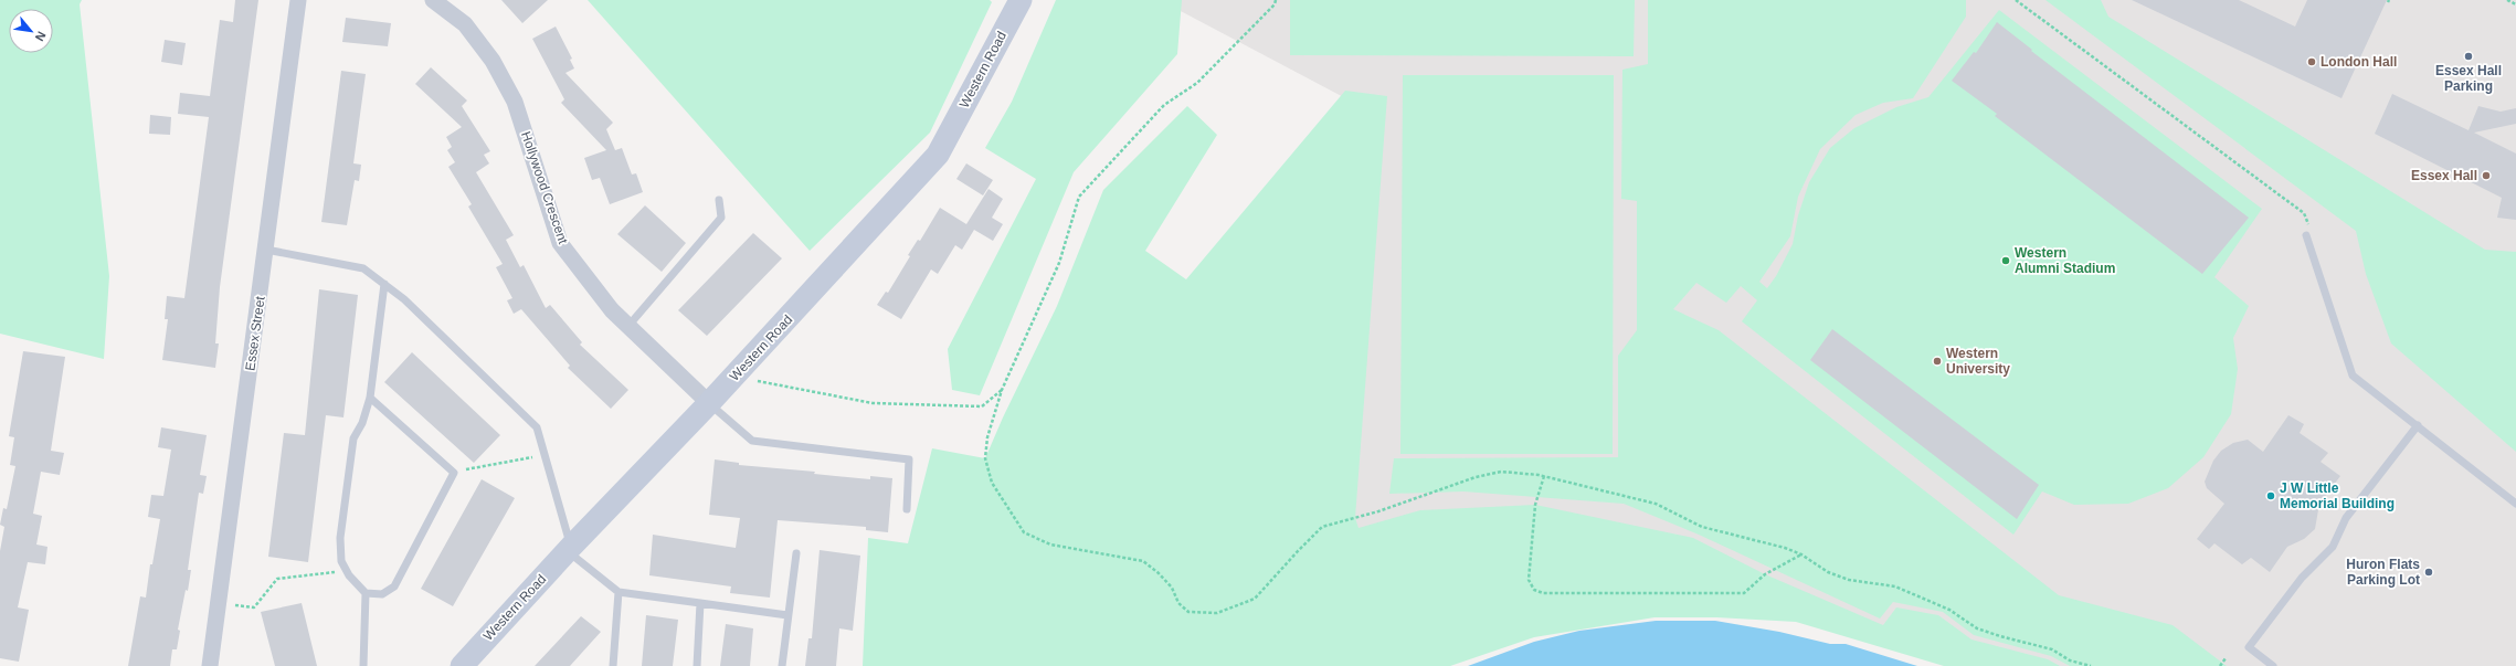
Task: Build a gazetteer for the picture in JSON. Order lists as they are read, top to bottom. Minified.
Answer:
{"streets":{"main road":["Western Road"],"street":["Hollywood Crescent","Essex Street"]},"crossings":[["Western Road","Hollywood Crescent"]],"places":["Essex Hall Parking","London Hall","Essex Hall","Western Alumni Stadium","Western University","J W Little Memorial Building","Huron Flats Parking Lot"],"north":"bottom right"}
